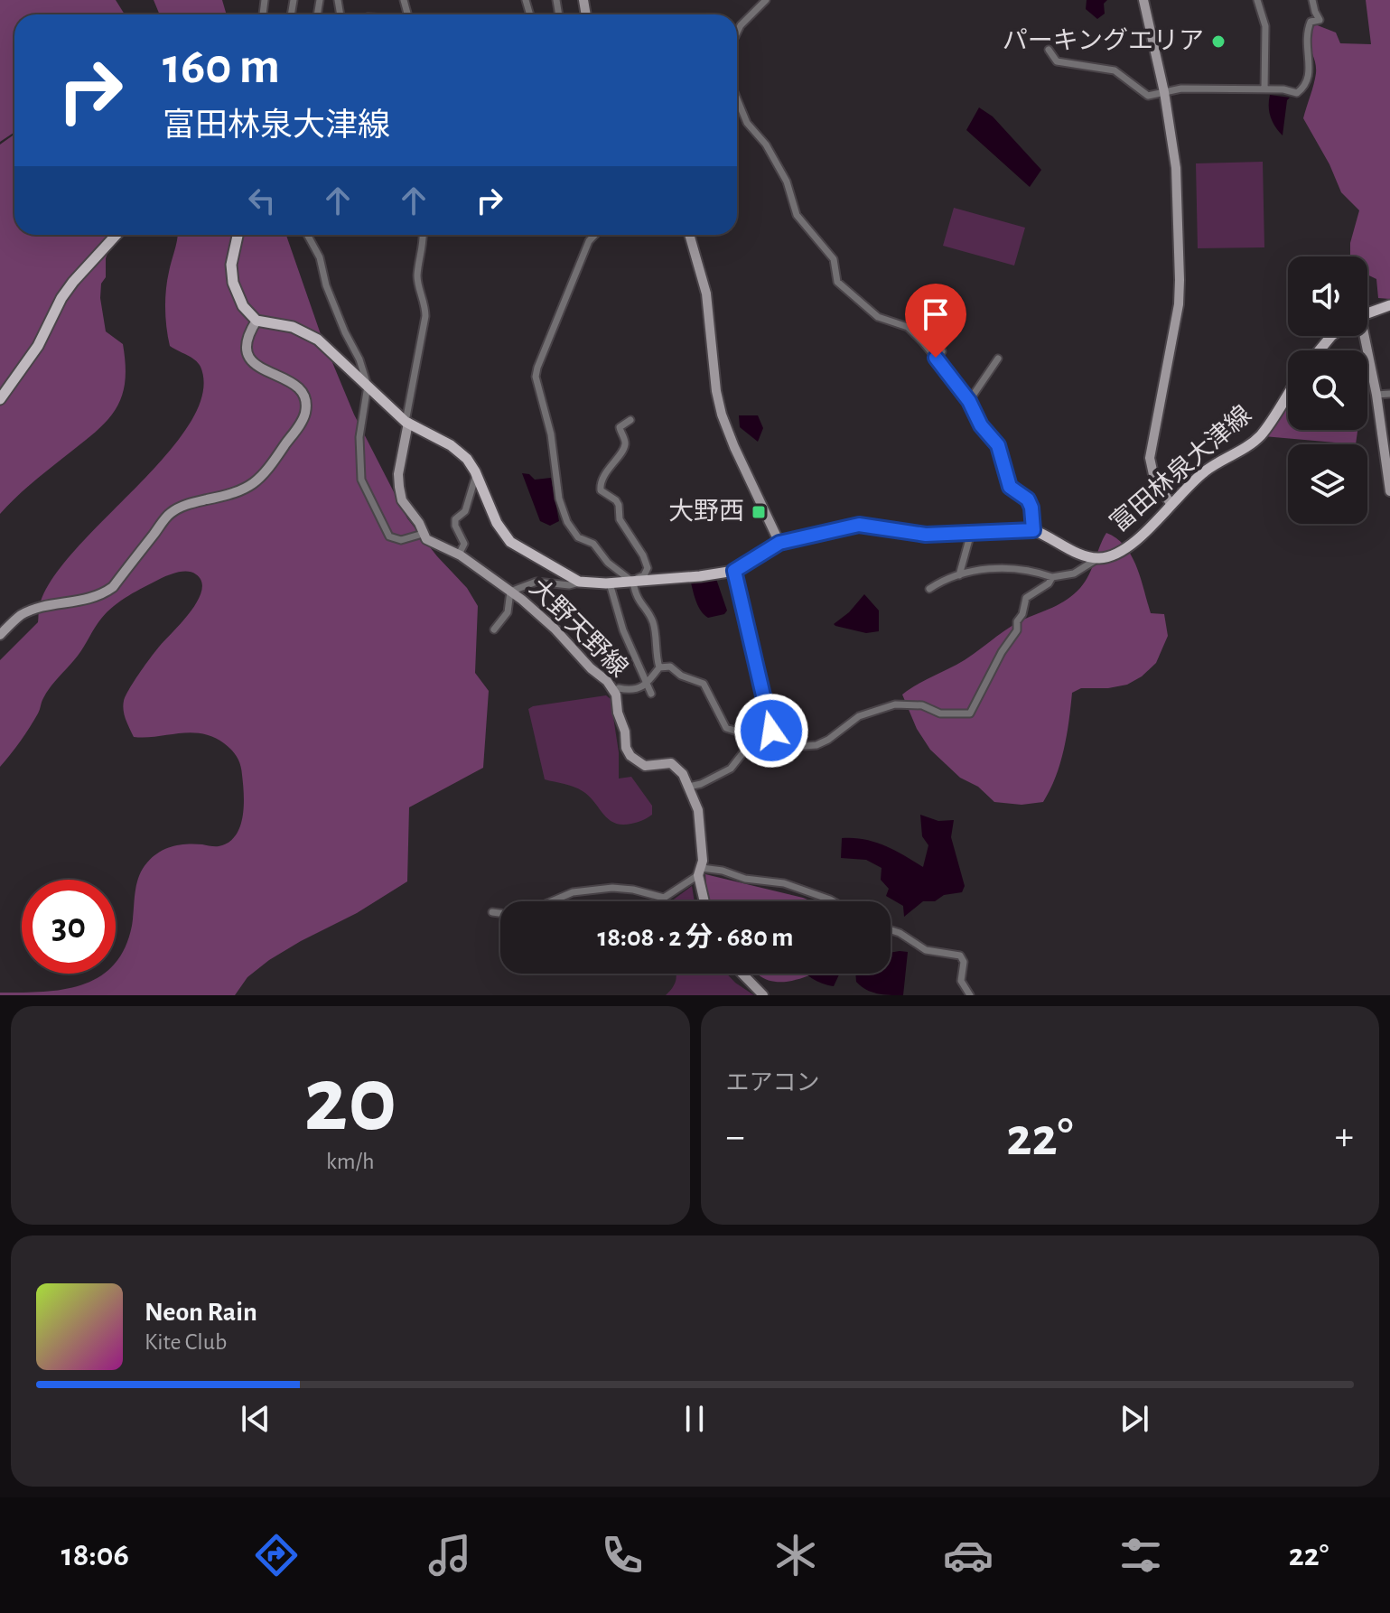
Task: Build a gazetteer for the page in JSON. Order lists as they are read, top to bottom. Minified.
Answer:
{"streets":{"main road":["富田林泉大津線"],"street":["大野天野線"]},"crossings":[["富田林泉大津線","大野天野線"]],"places":{"other":["パーキングエリア"],"transit":["大野西"]},"page":{"turn":["160 m","富田林泉大津線"],"limit":"30","trip":"18:08 · 2 分 · 680 m","tile":[["20","km/h"],"エアコン"],"heat":["−","22°","+"],"song":["Neon Rain","Kite Club"],"tabs":["18:06","22°"]}}
